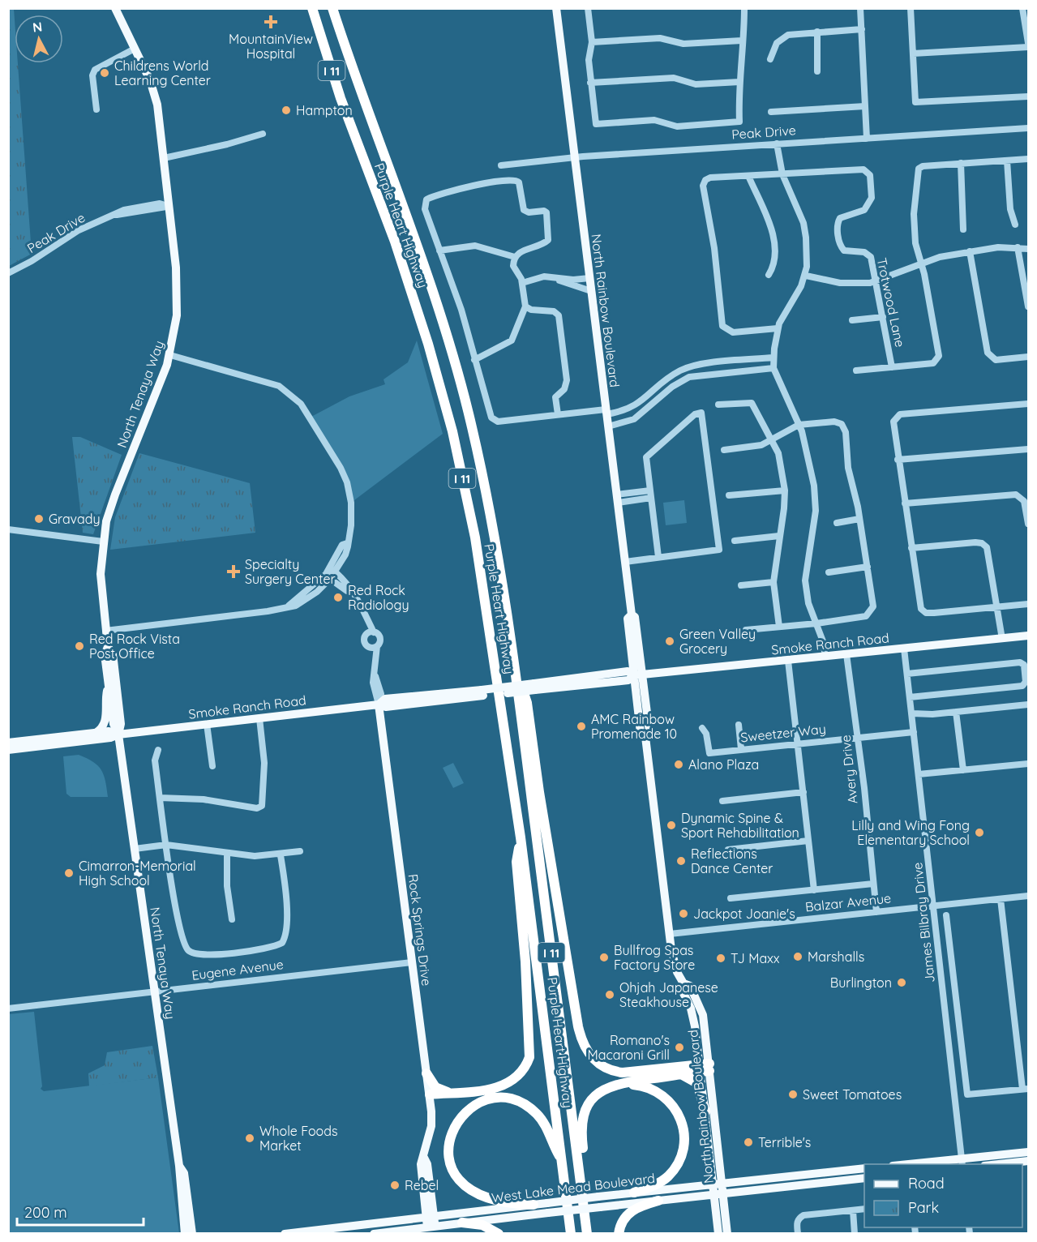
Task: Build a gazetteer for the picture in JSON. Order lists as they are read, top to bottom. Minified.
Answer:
{"streets":{"highway":["I 11","Purple Heart Highway"],"main road":["North Rainbow Boulevard","North Tenaya Way","Smoke Ranch Road","Rock Springs Drive","West Lake Mead Boulevard"],"street":["Peak Drive","Trotwood Lane","Sweetzer Way","Avery Drive","Balzar Avenue","James Bilbray Drive","Eugene Avenue"]},"crossings":[["Peak Drive","North Rainbow Boulevard"],["Peak Drive","North Tenaya Way"],["North Rainbow Boulevard","Smoke Ranch Road"],["North Rainbow Boulevard","Balzar Avenue"],["North Rainbow Boulevard","West Lake Mead Boulevard"],["North Tenaya Way","Smoke Ranch Road"],["North Tenaya Way","Eugene Avenue"],["Smoke Ranch Road","Avery Drive"],["Smoke Ranch Road","James Bilbray Drive"],["Smoke Ranch Road","Rock Springs Drive"],["Sweetzer Way","Avery Drive"],["Sweetzer Way","James Bilbray Drive"],["Avery Drive","Balzar Avenue"],["Balzar Avenue","James Bilbray Drive"],["Rock Springs Drive","Eugene Avenue"],["Rock Springs Drive","West Lake Mead Boulevard"]],"places":{"health":["MountainView Hospital","Specialty Surgery Center"],"other":["Childrens World Learning Center","Hampton","Gravady","Red Rock Radiology","Green Valley Grocery","Red Rock Vista Post Office","AMC Rainbow Promenade 10","Alano Plaza","Dynamic Spine & Sport Rehabilitation","Lilly and Wing Fong Elementary School","Reflections Dance Center","Cimarron-Memorial High School","Jackpot Joanie's","Marshalls","Bullfrog Spas Factory Store","TJ Maxx","Burlington","Ohjah Japanese Steakhouse","Romano's Macaroni Grill","Sweet Tomatoes","Whole Foods Market","Terrible's","Rebel"]},"legend":["Road","Park"],"scale_bar":"200 m","north":"top"}
